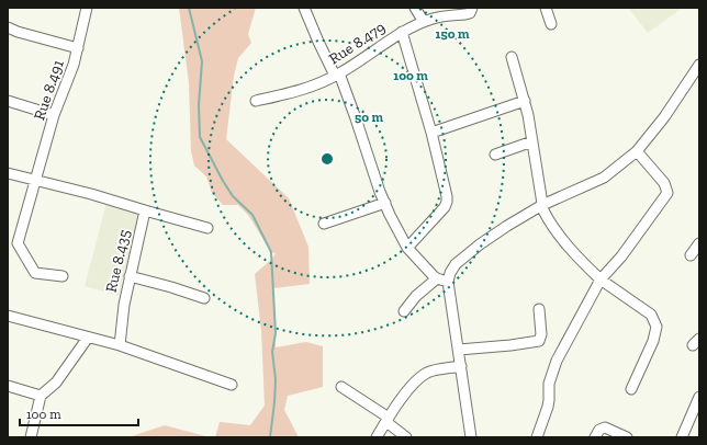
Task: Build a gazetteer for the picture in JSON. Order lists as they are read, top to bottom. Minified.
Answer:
{"streets":{"street":["Rue 8.479","Rue 8.491","Rue 8.435"]},"scale_bar":"100 m","rings":["150 m","100 m","50 m"]}
